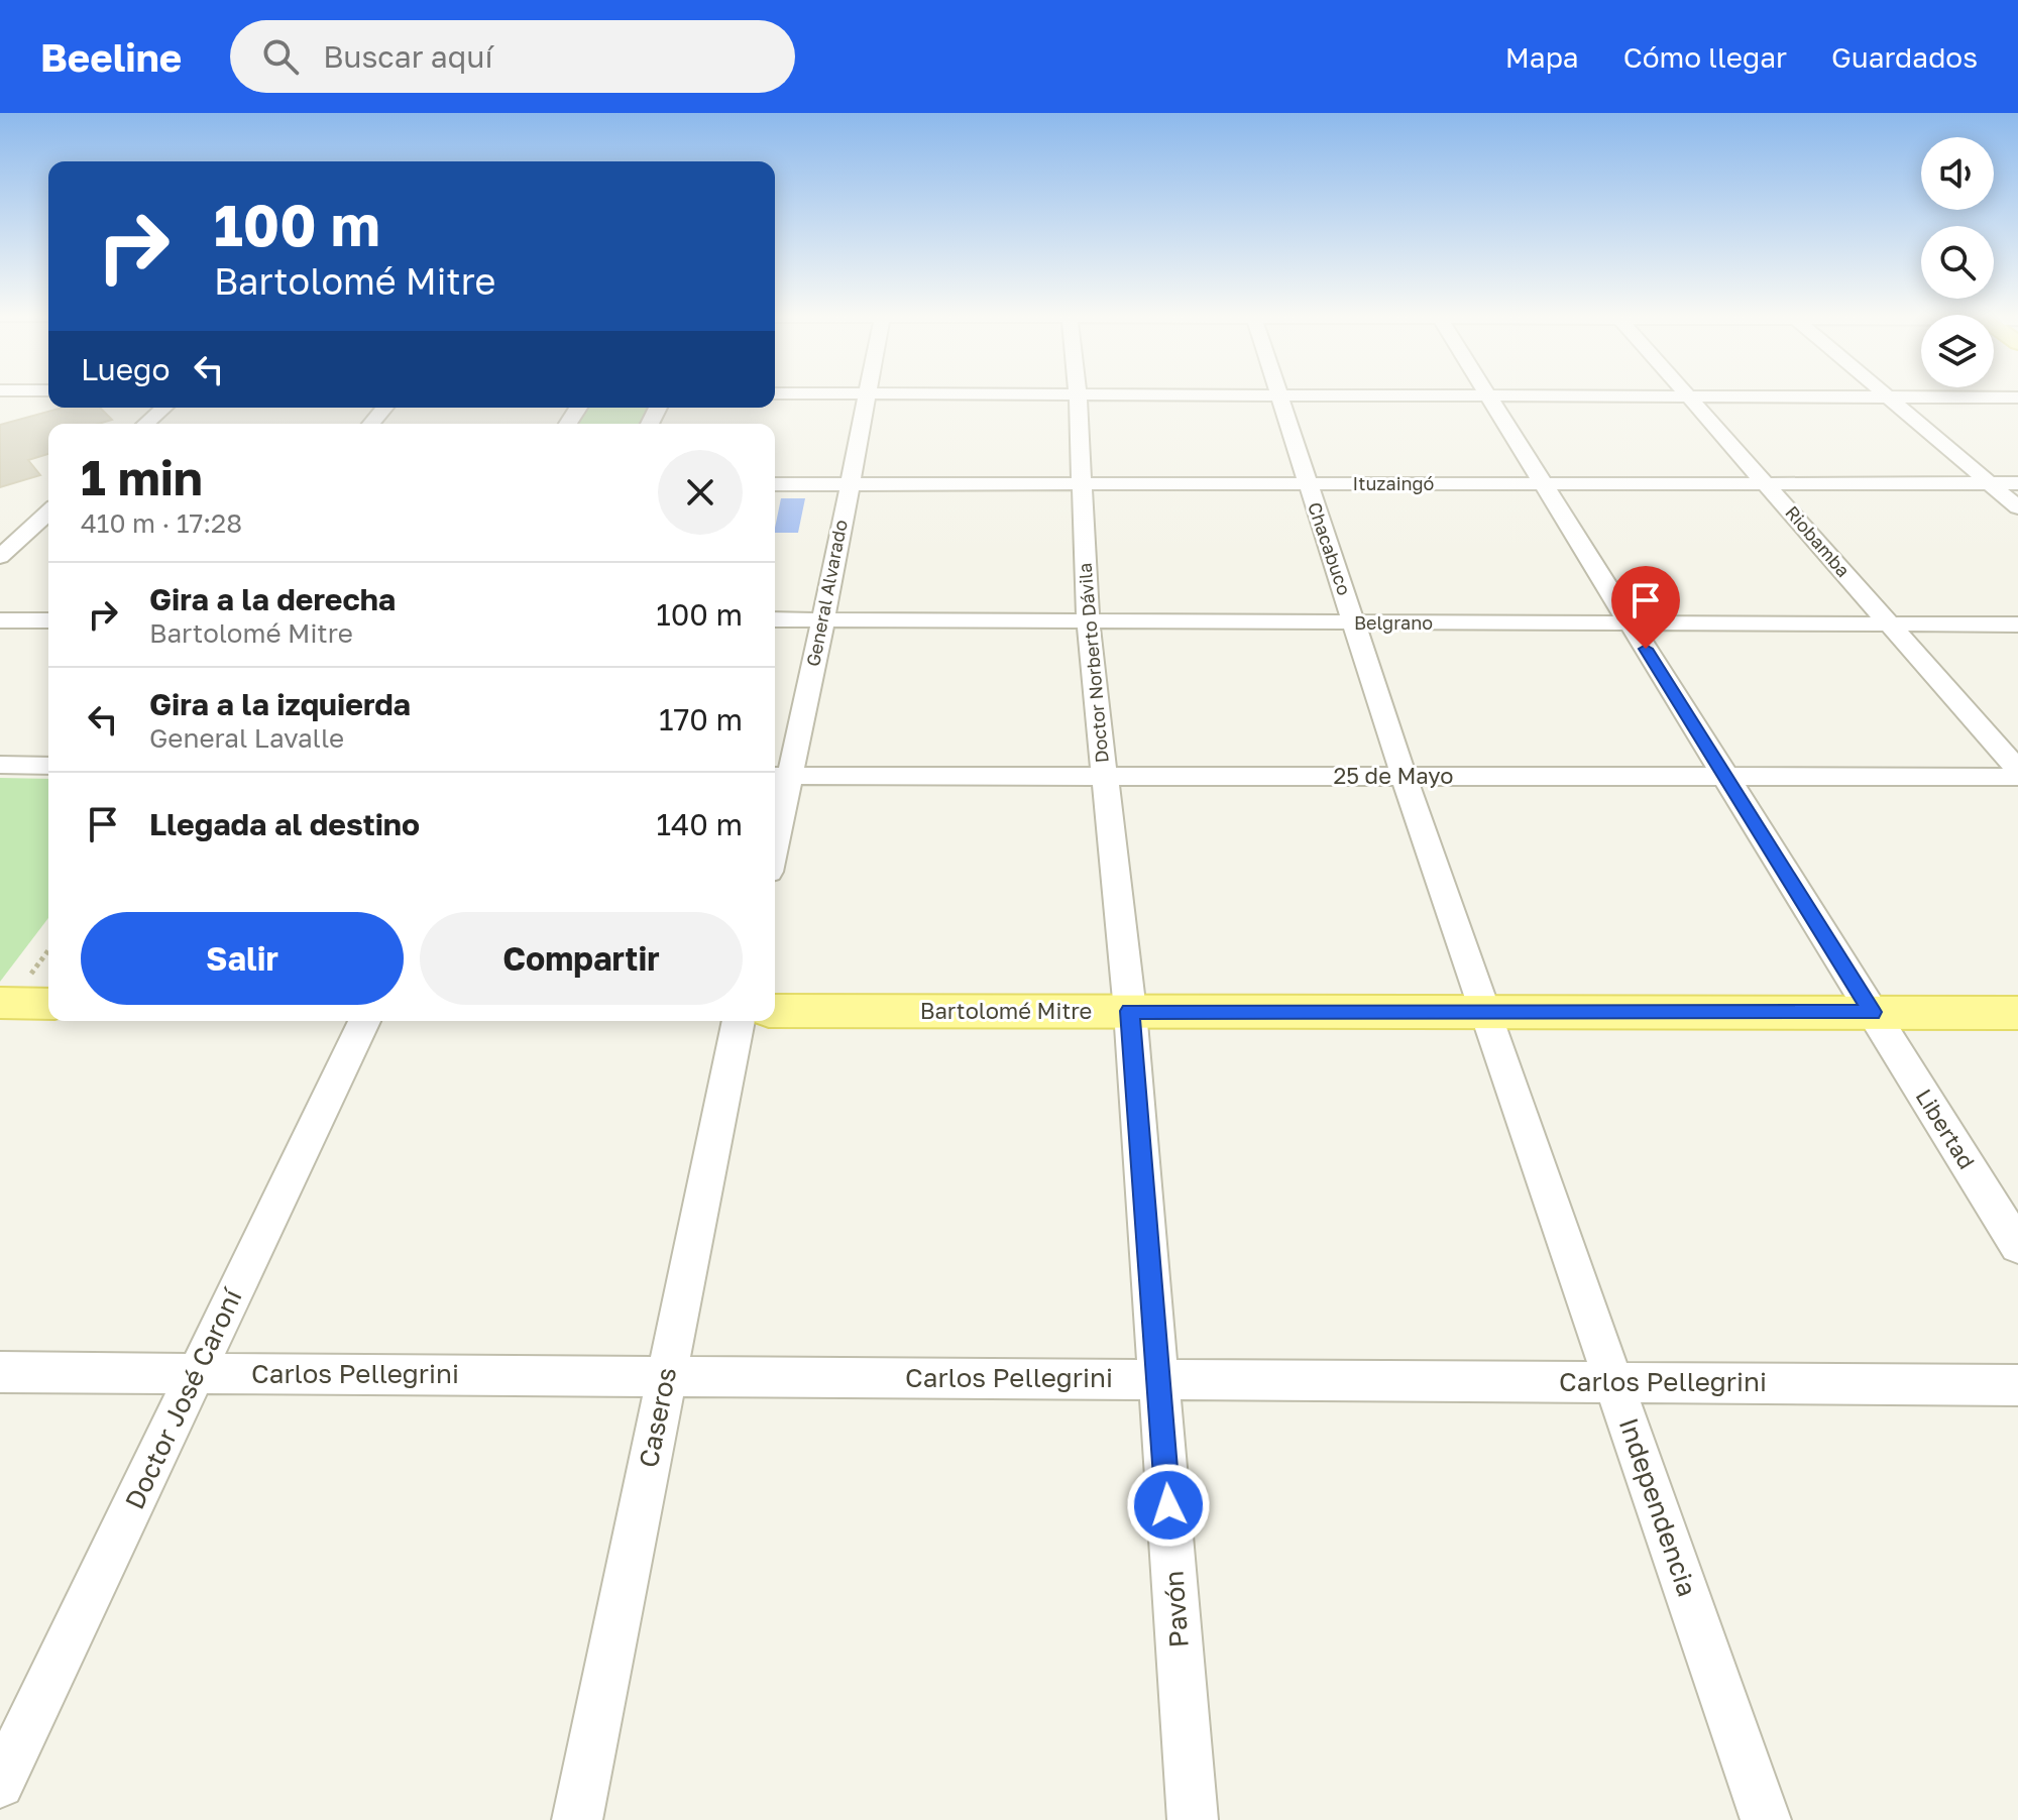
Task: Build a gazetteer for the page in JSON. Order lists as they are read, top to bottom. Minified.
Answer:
{"streets":{"main road":["Bartolomé Mitre"],"street":["Ituzaingó","Riobamba","Chacabuco","General Alvarado","Belgrano","Doctor Norberto Dávila","25 de Mayo","Libertad","Carlos Pellegrini","Doctor José Caroní","Caseros","Independencia","Pavón"]},"crossings":[["Ituzaingó","Riobamba"],["Ituzaingó","Chacabuco"],["Ituzaingó","General Alvarado"],["Ituzaingó","Doctor Norberto Dávila"],["Ituzaingó","Libertad"],["Riobamba","Belgrano"],["Chacabuco","Belgrano"],["Chacabuco","25 de Mayo"],["Chacabuco","Bartolomé Mitre"],["Chacabuco","Independencia"],["General Alvarado","Belgrano"],["General Alvarado","25 de Mayo"],["Belgrano","Doctor Norberto Dávila"],["Belgrano","Libertad"],["Doctor Norberto Dávila","25 de Mayo"],["Doctor Norberto Dávila","Bartolomé Mitre"],["Doctor Norberto Dávila","Pavón"],["25 de Mayo","Libertad"],["Bartolomé Mitre","Libertad"],["Bartolomé Mitre","Independencia"],["Bartolomé Mitre","Pavón"],["Carlos Pellegrini","Doctor José Caroní"],["Carlos Pellegrini","Caseros"],["Carlos Pellegrini","Independencia"],["Carlos Pellegrini","Pavón"]],"page":{"header":"Beeline","search":"Buscar aquí","nav":["Mapa","Cómo llegar","Guardados"],"turn":["100 m","Bartolomé Mitre"],"then":"Luego","heading":["1 min","410 m · 17:28"],"list":[{"name":"Gira a la derecha","note":"Bartolomé Mitre","value":"100 m"},{"name":"Gira a la izquierda","note":"General Lavalle","value":"170 m"},{"name":"Llegada al destino","value":"140 m"}],"buttons":["Salir","Compartir"]}}
